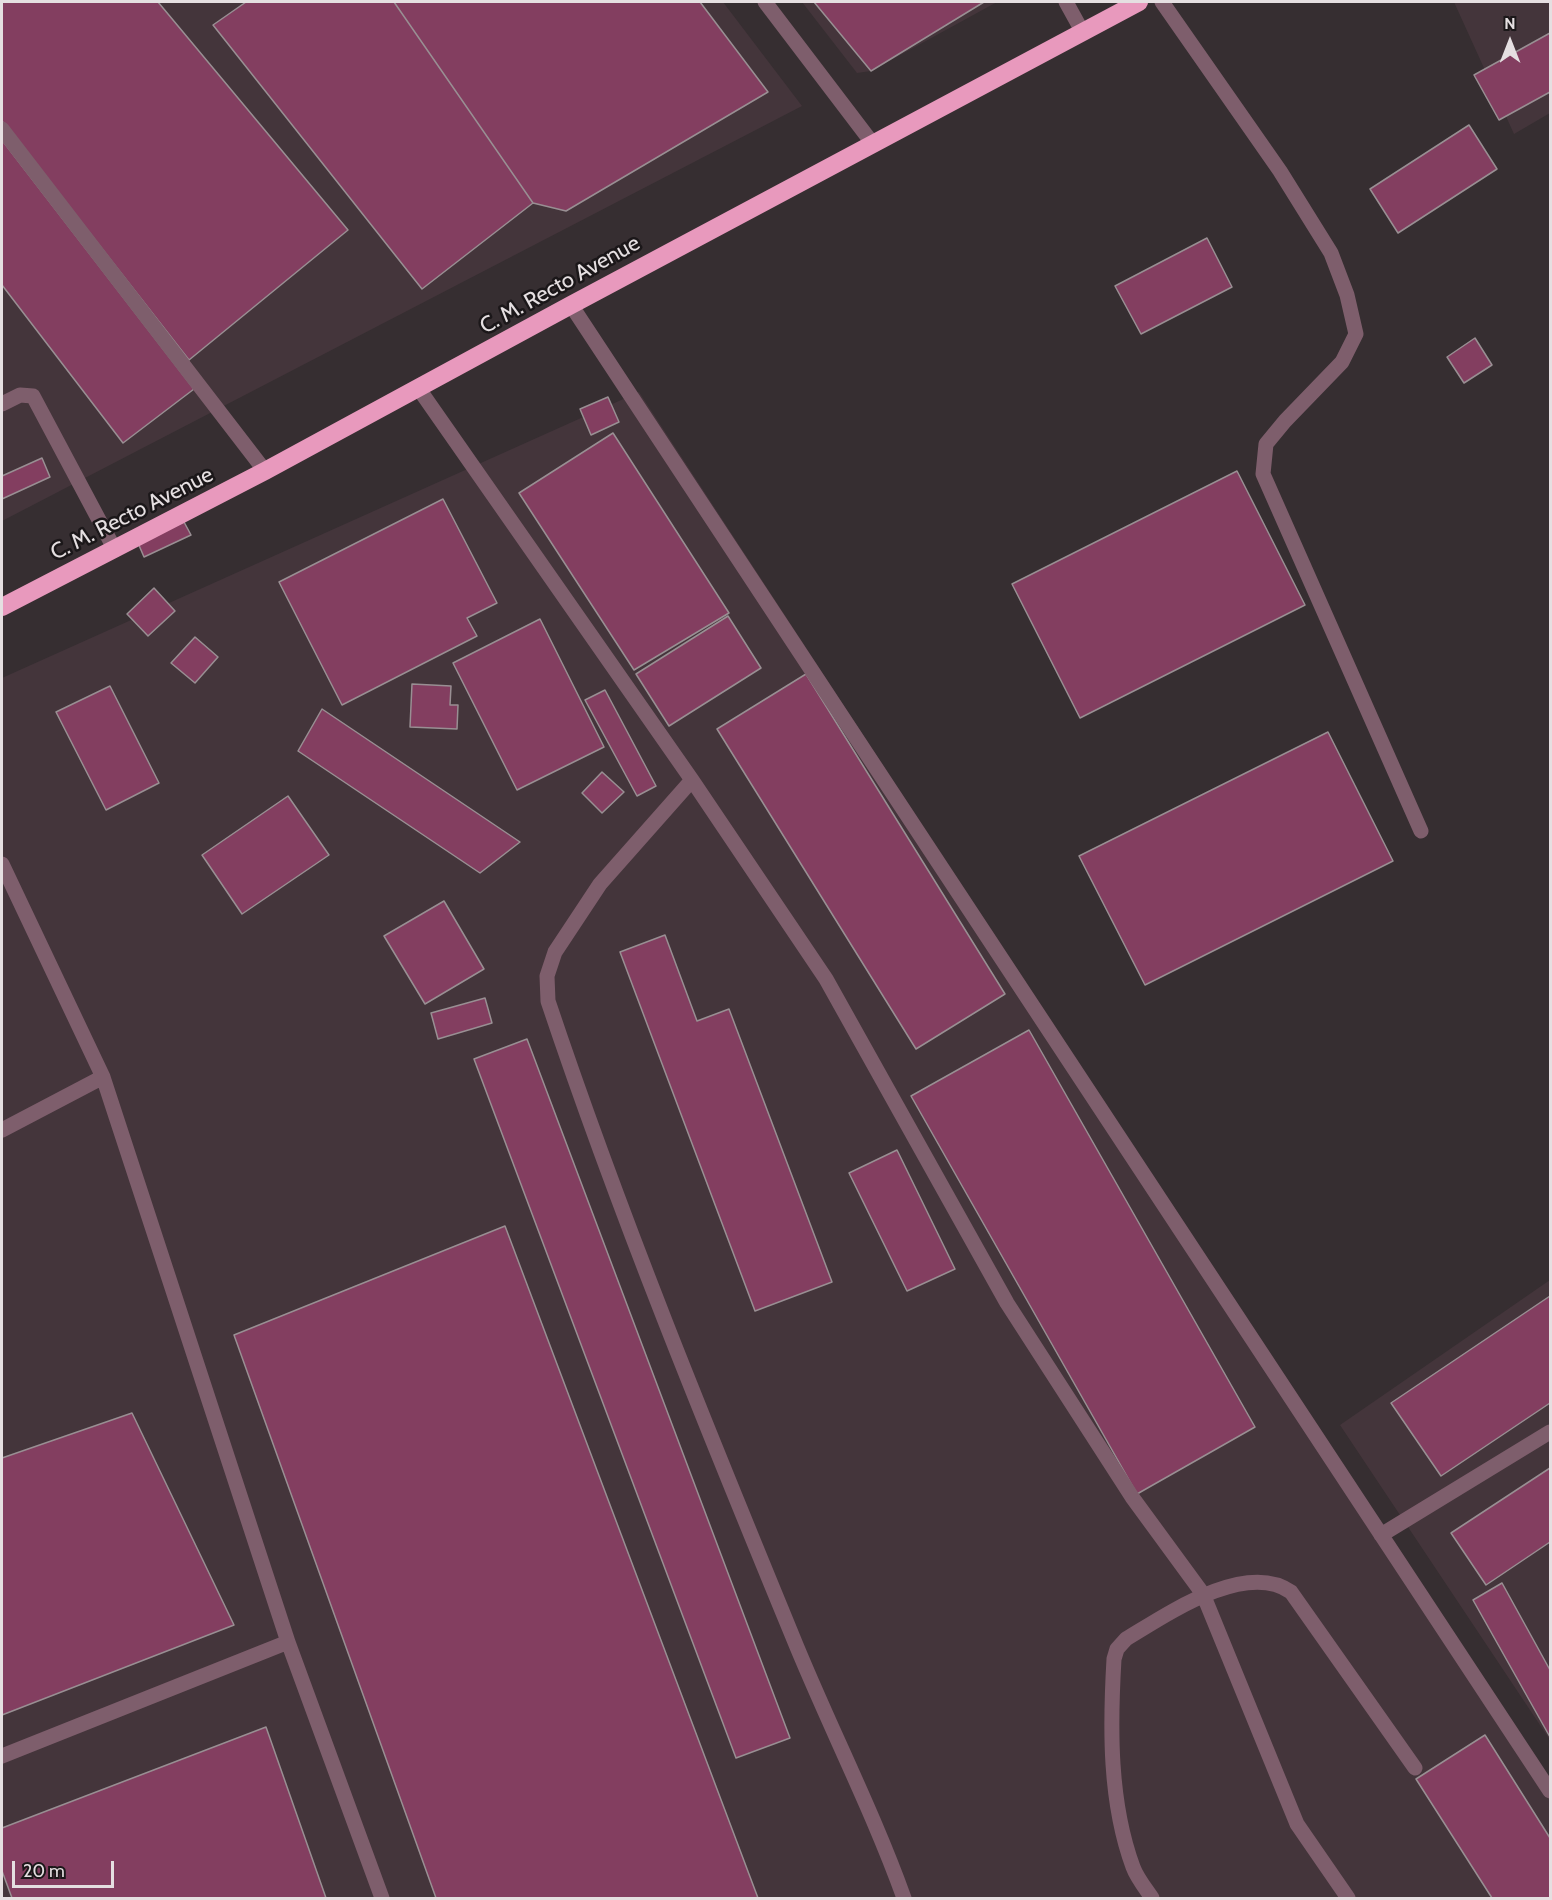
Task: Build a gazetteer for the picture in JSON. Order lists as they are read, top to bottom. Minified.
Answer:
{"streets":{"highway":["C. M. Recto Avenue"]},"scale_bar":"20 m","north":"top"}
